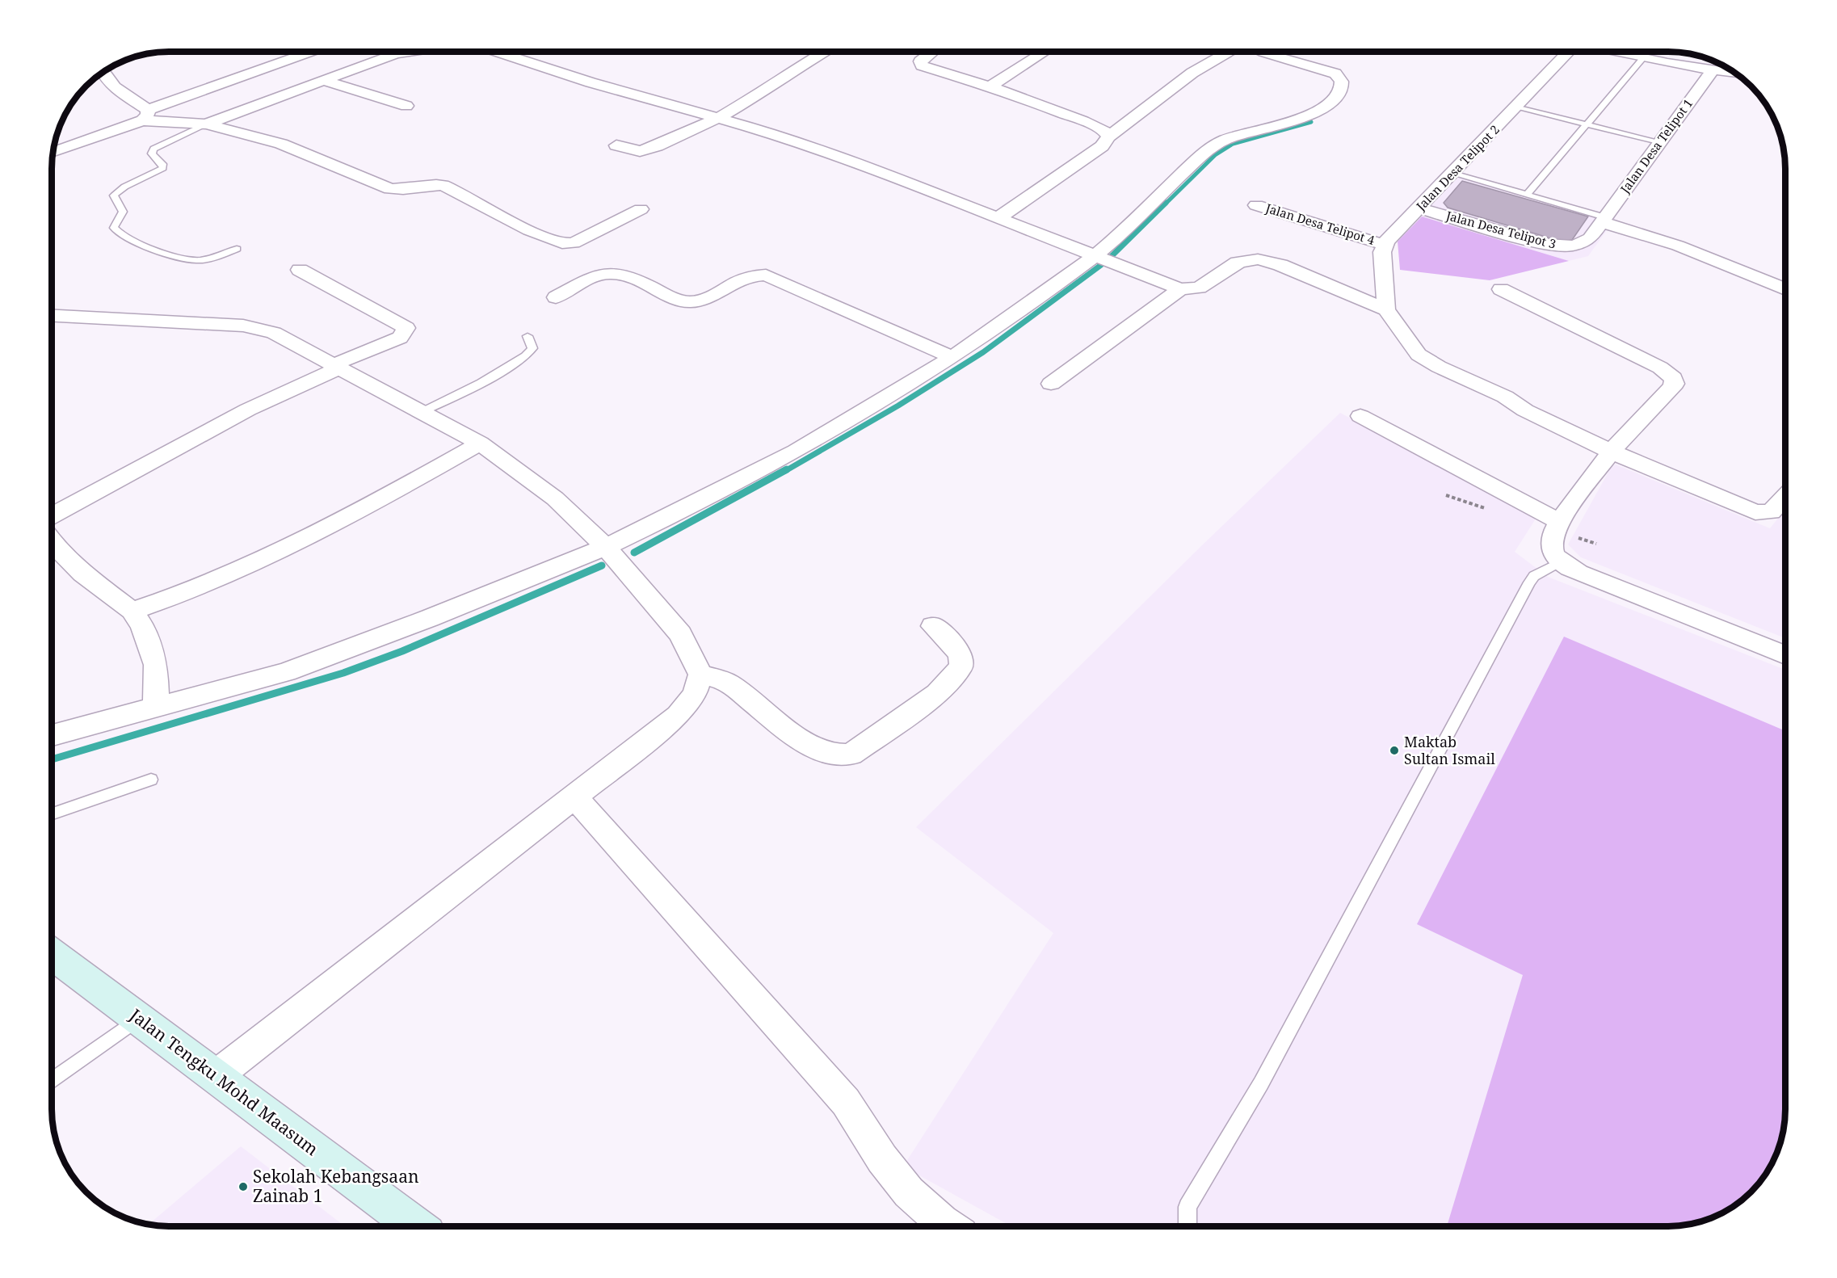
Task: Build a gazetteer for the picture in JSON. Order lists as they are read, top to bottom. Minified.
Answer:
{"streets":{"main road":["Jalan Tengku Mohd Maasum"],"street":["Jalan Desa Telipot 1","Jalan Desa Telipot 2","Jalan Desa Telipot 4","Jalan Desa Telipot 3"]},"crossings":[["Jalan Desa Telipot 1","Jalan Desa Telipot 3"],["Jalan Desa Telipot 2","Jalan Desa Telipot 4"],["Jalan Desa Telipot 2","Jalan Desa Telipot 3"]],"places":["Maktab Sultan Ismail","Sekolah Kebangsaan Zainab 1"]}
